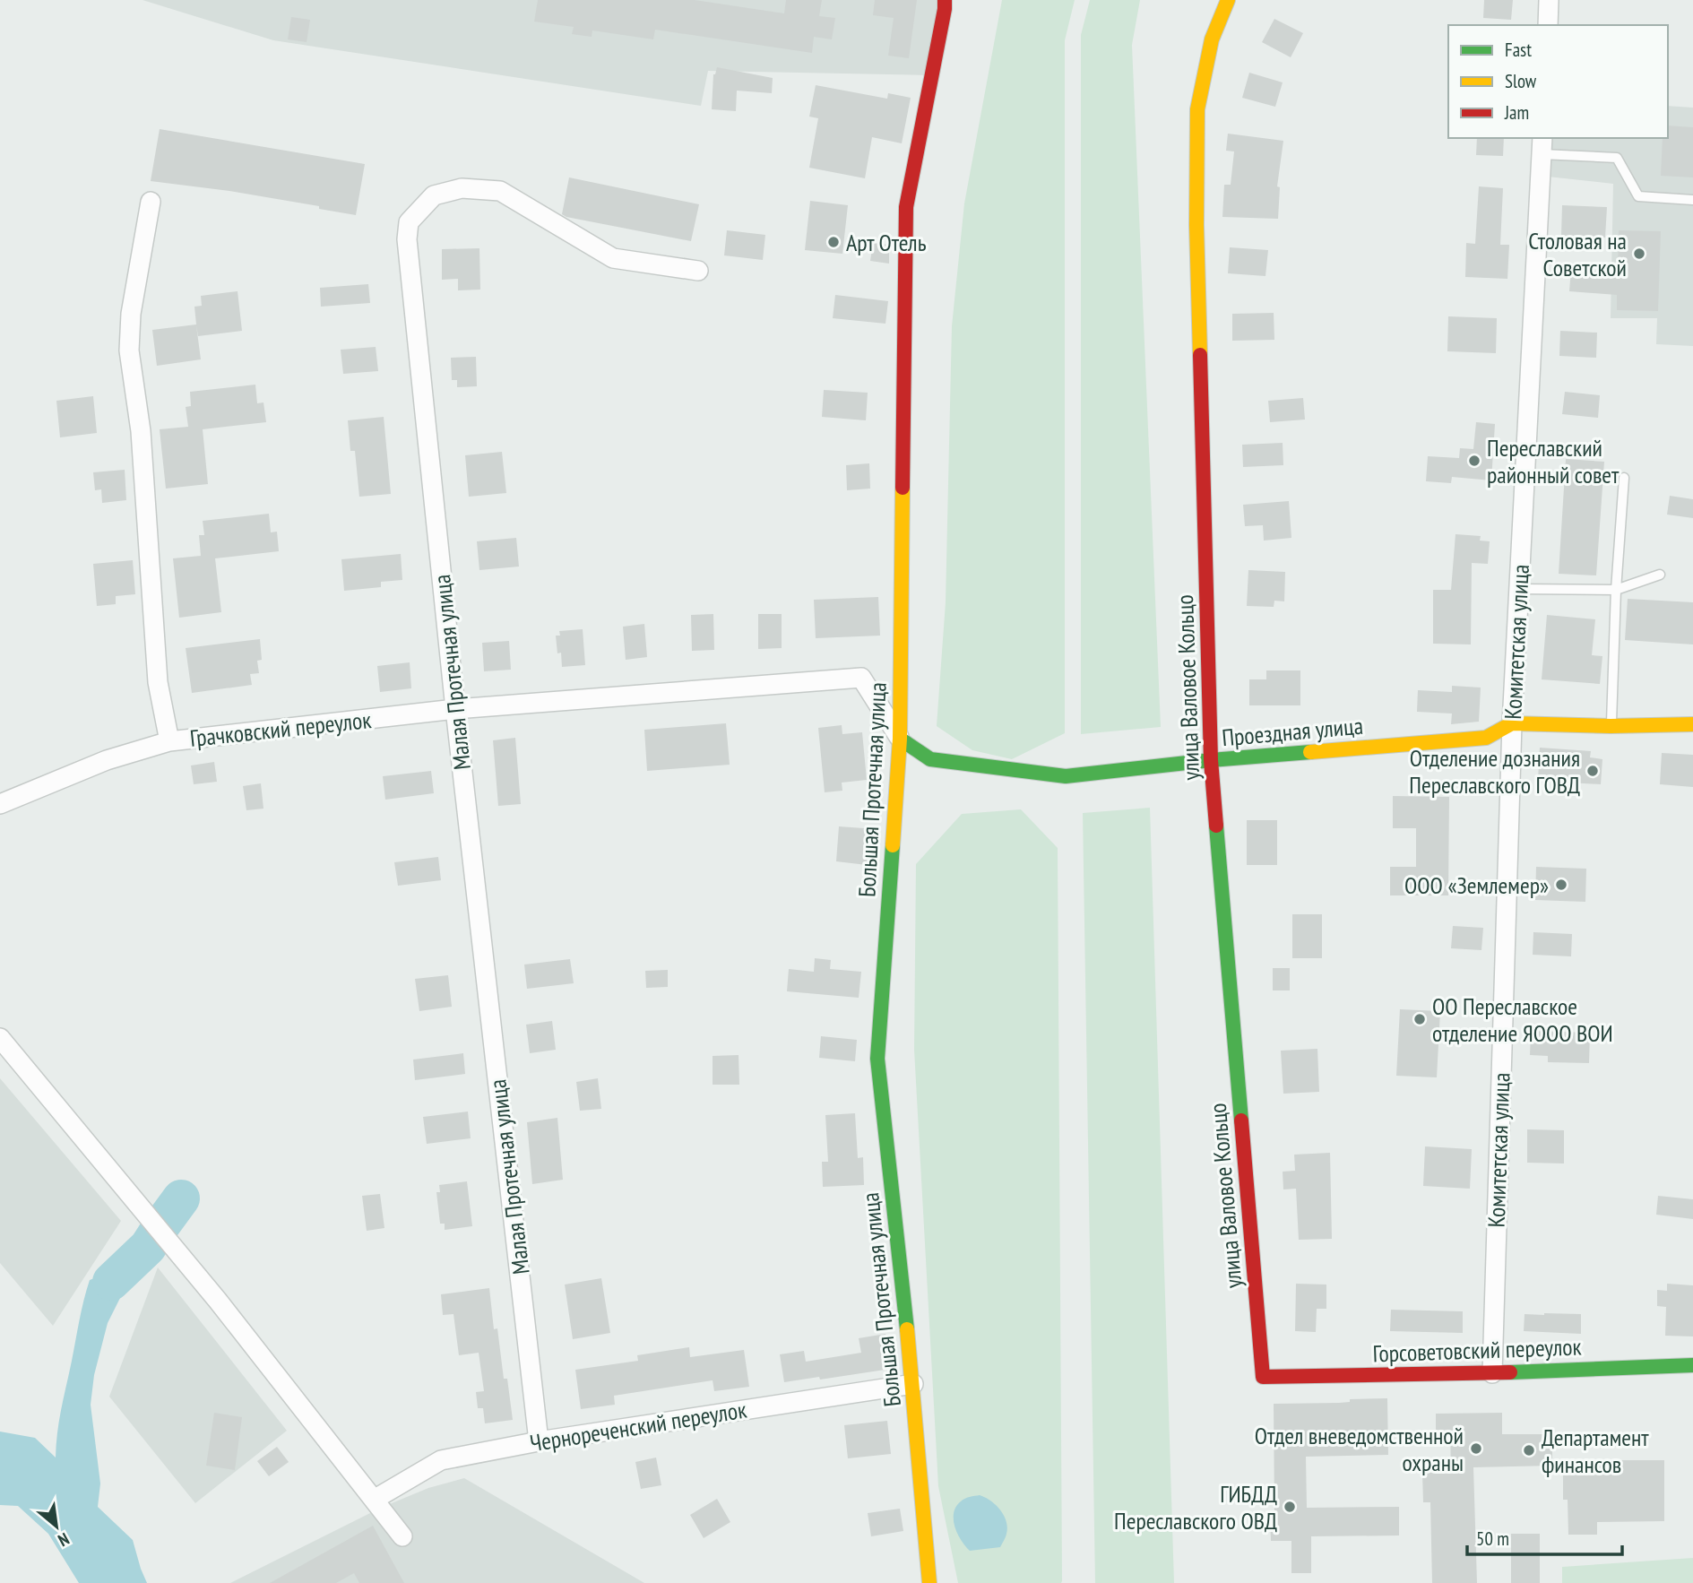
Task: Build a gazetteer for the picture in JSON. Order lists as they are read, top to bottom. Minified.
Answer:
{"streets":{"street":["Комитетская улица","Малая Протечная улица","улица Валовое Кольцо","Грачковский переулок","Проездная улица","Большая Протечная улица","Горсоветовский переулок","Чернореченский переулок"]},"crossings":[["Комитетская улица","Проездная улица"],["Комитетская улица","Горсоветовский переулок"],["Малая Протечная улица","Грачковский переулок"],["Малая Протечная улица","Чернореченский переулок"],["улица Валовое Кольцо","Проездная улица"],["улица Валовое Кольцо","Горсоветовский переулок"],["Грачковский переулок","Проездная улица"],["Грачковский переулок","Большая Протечная улица"],["Проездная улица","Большая Протечная улица"],["Большая Протечная улица","Чернореченский переулок"]],"places":["Арт Отель","Столовая на Советской","Переславский районный совет","Отделение дознания Переславского ГОВД","ООО «Землемер»","ОО Переславское отделение ЯООО ВОИ","Отдел вневедомственной охраны","Департамент финансов","ГИБДД Переславского ОВД"],"legend":["Fast","Slow","Jam"],"scale_bar":"50 m","north":"bottom right"}
